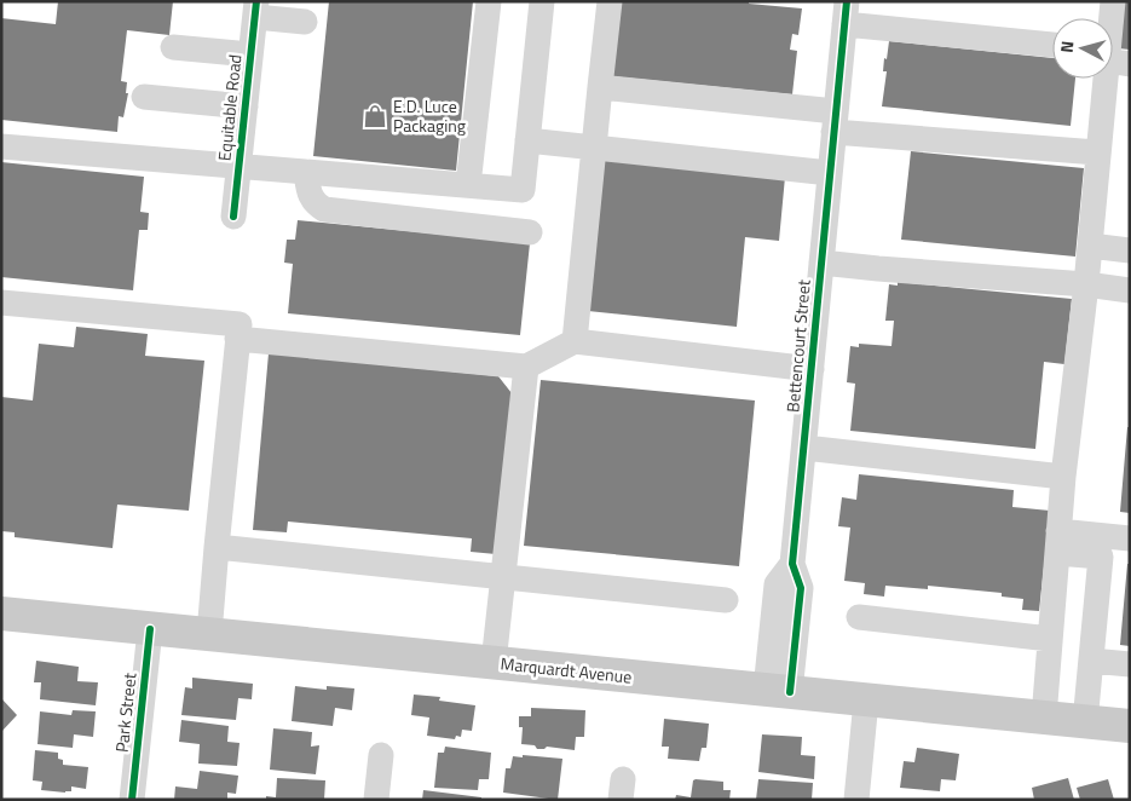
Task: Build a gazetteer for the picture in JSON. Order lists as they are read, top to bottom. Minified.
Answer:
{"streets":{"main road":["Marquardt Avenue"],"street":["Equitable Road","Bettencourt Street","Park Street"]},"crossings":[["Bettencourt Street","Marquardt Avenue"],["Marquardt Avenue","Park Street"]],"places":{"shop":["E.D. Luce Packaging"]},"north":"left"}
